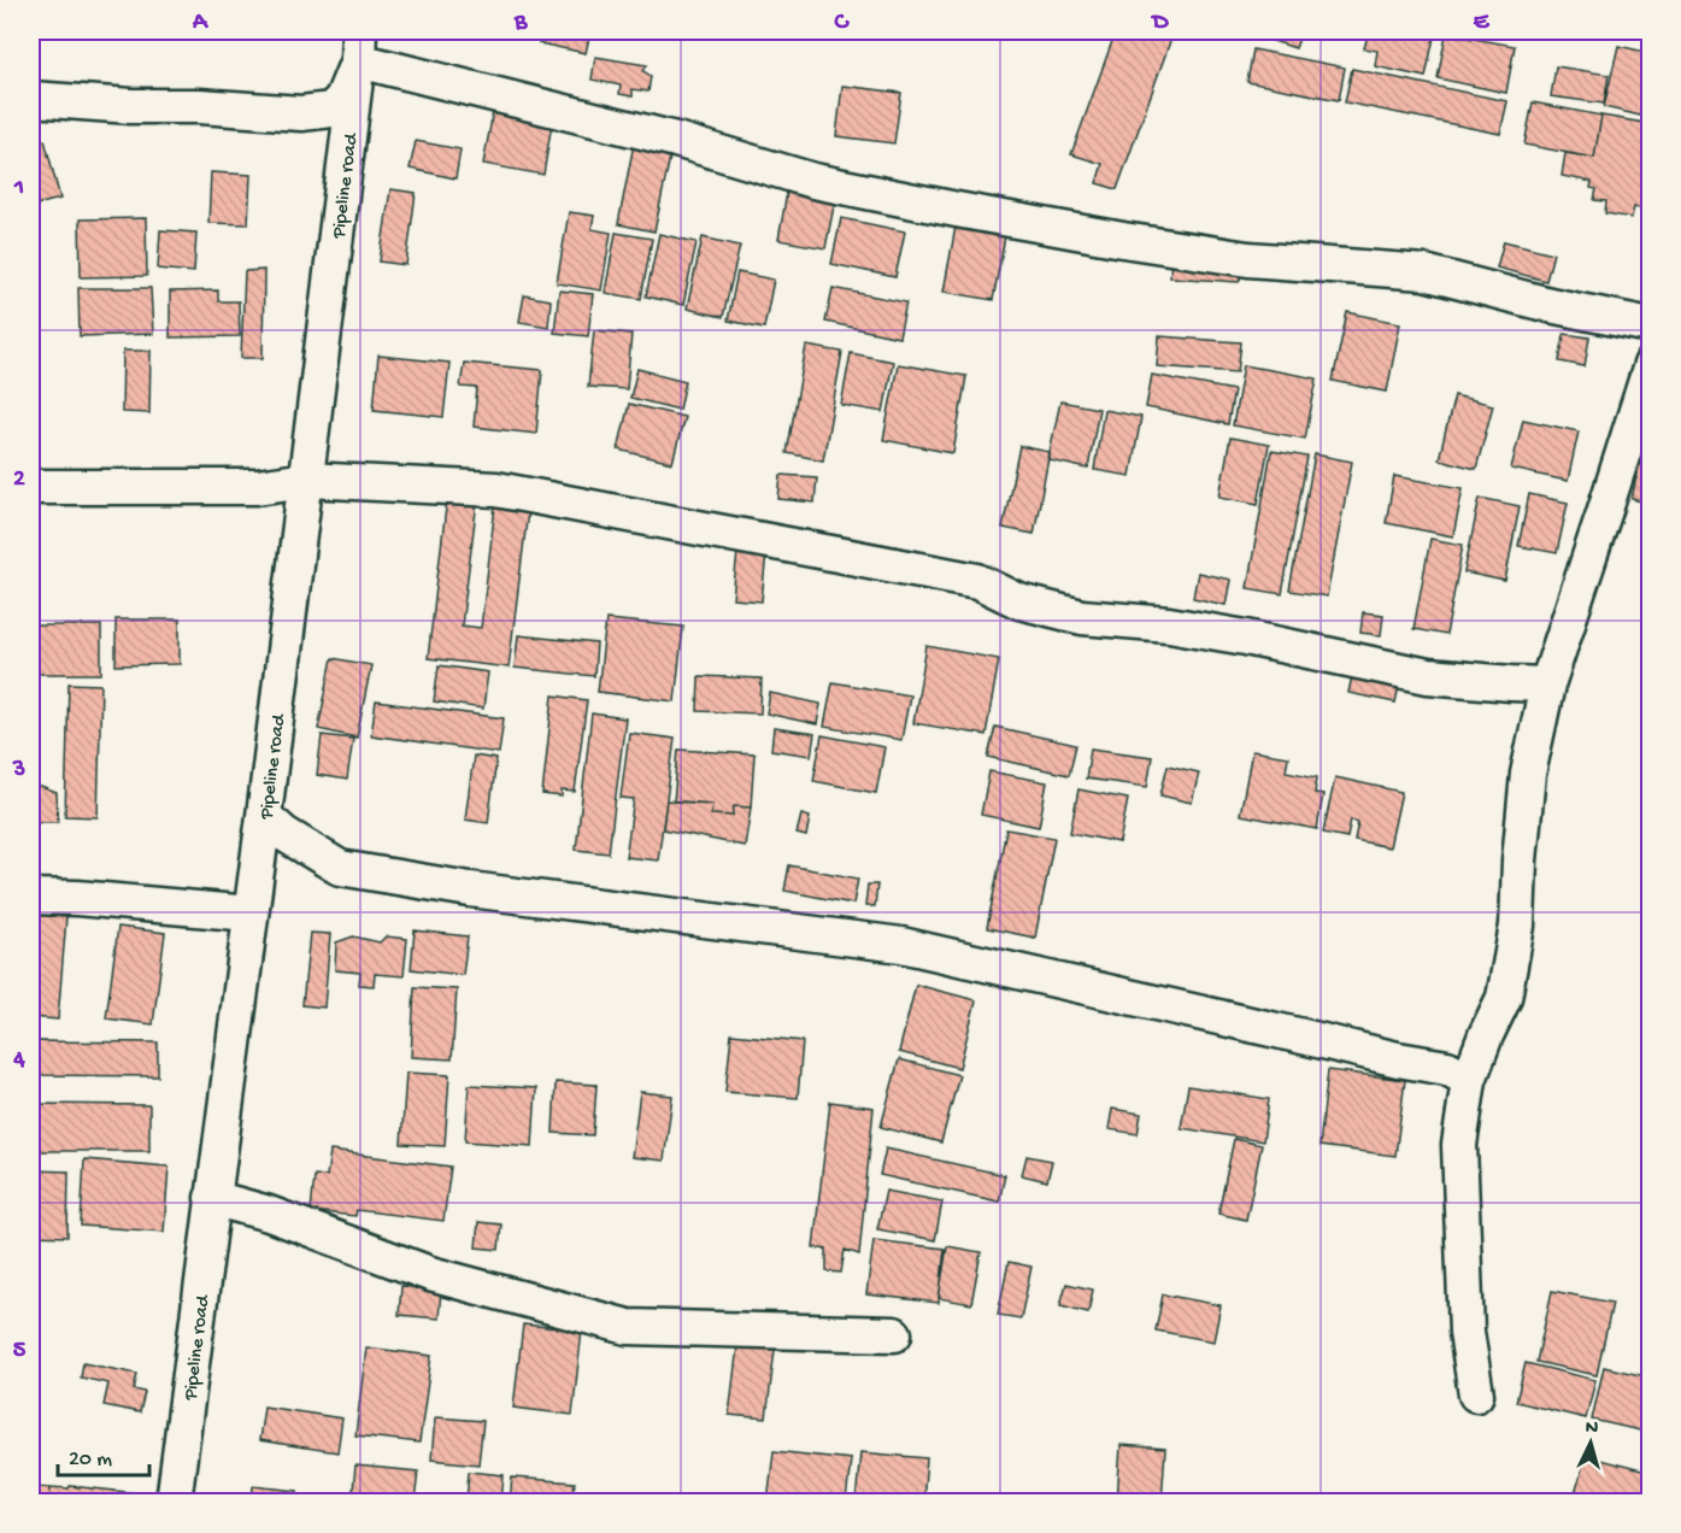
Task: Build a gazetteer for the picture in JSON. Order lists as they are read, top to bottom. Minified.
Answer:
{"streets":{"street":["Pipeline road"]},"scale_bar":"20 m","north":"top","grid":{"columns":["A","B","C","D","E"],"rows":["1","2","3","4","5"]}}
